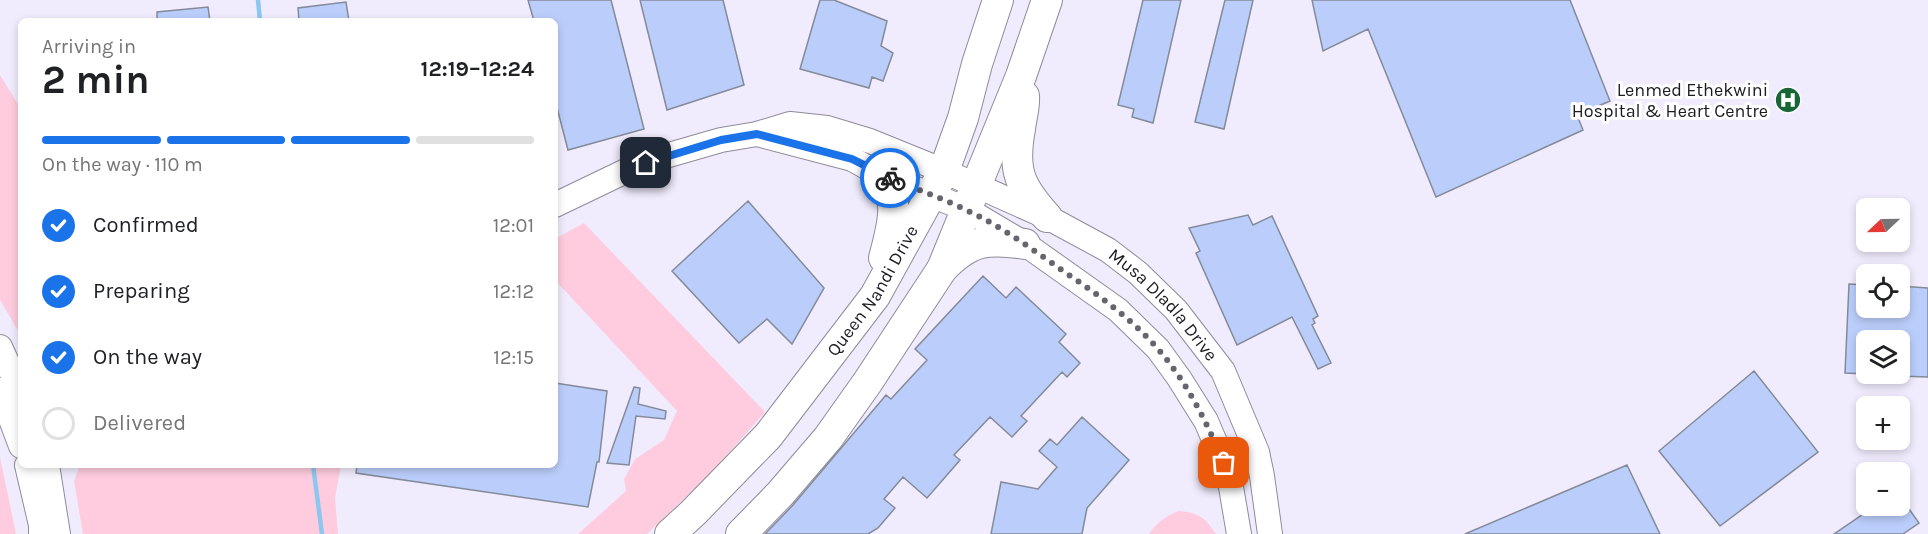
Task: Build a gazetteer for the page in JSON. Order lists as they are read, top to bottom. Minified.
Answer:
{"streets":{"main road":["Queen Nandi Drive"],"street":["Musa Dladla Drive"]},"crossings":[["Queen Nandi Drive","Musa Dladla Drive"]],"places":{"hospital":["Lenmed Ethekwini Hospital & Heart Centre"]},"north":"left","page":{"heading":["2 min","Arriving in","12:19–12:24"],"bar":"On the way · 110 m","list":[["Confirmed","12:01"],["Preparing","12:12"],["On the way","12:15"],"Delivered"],"map_buttons":["+","−"]}}
